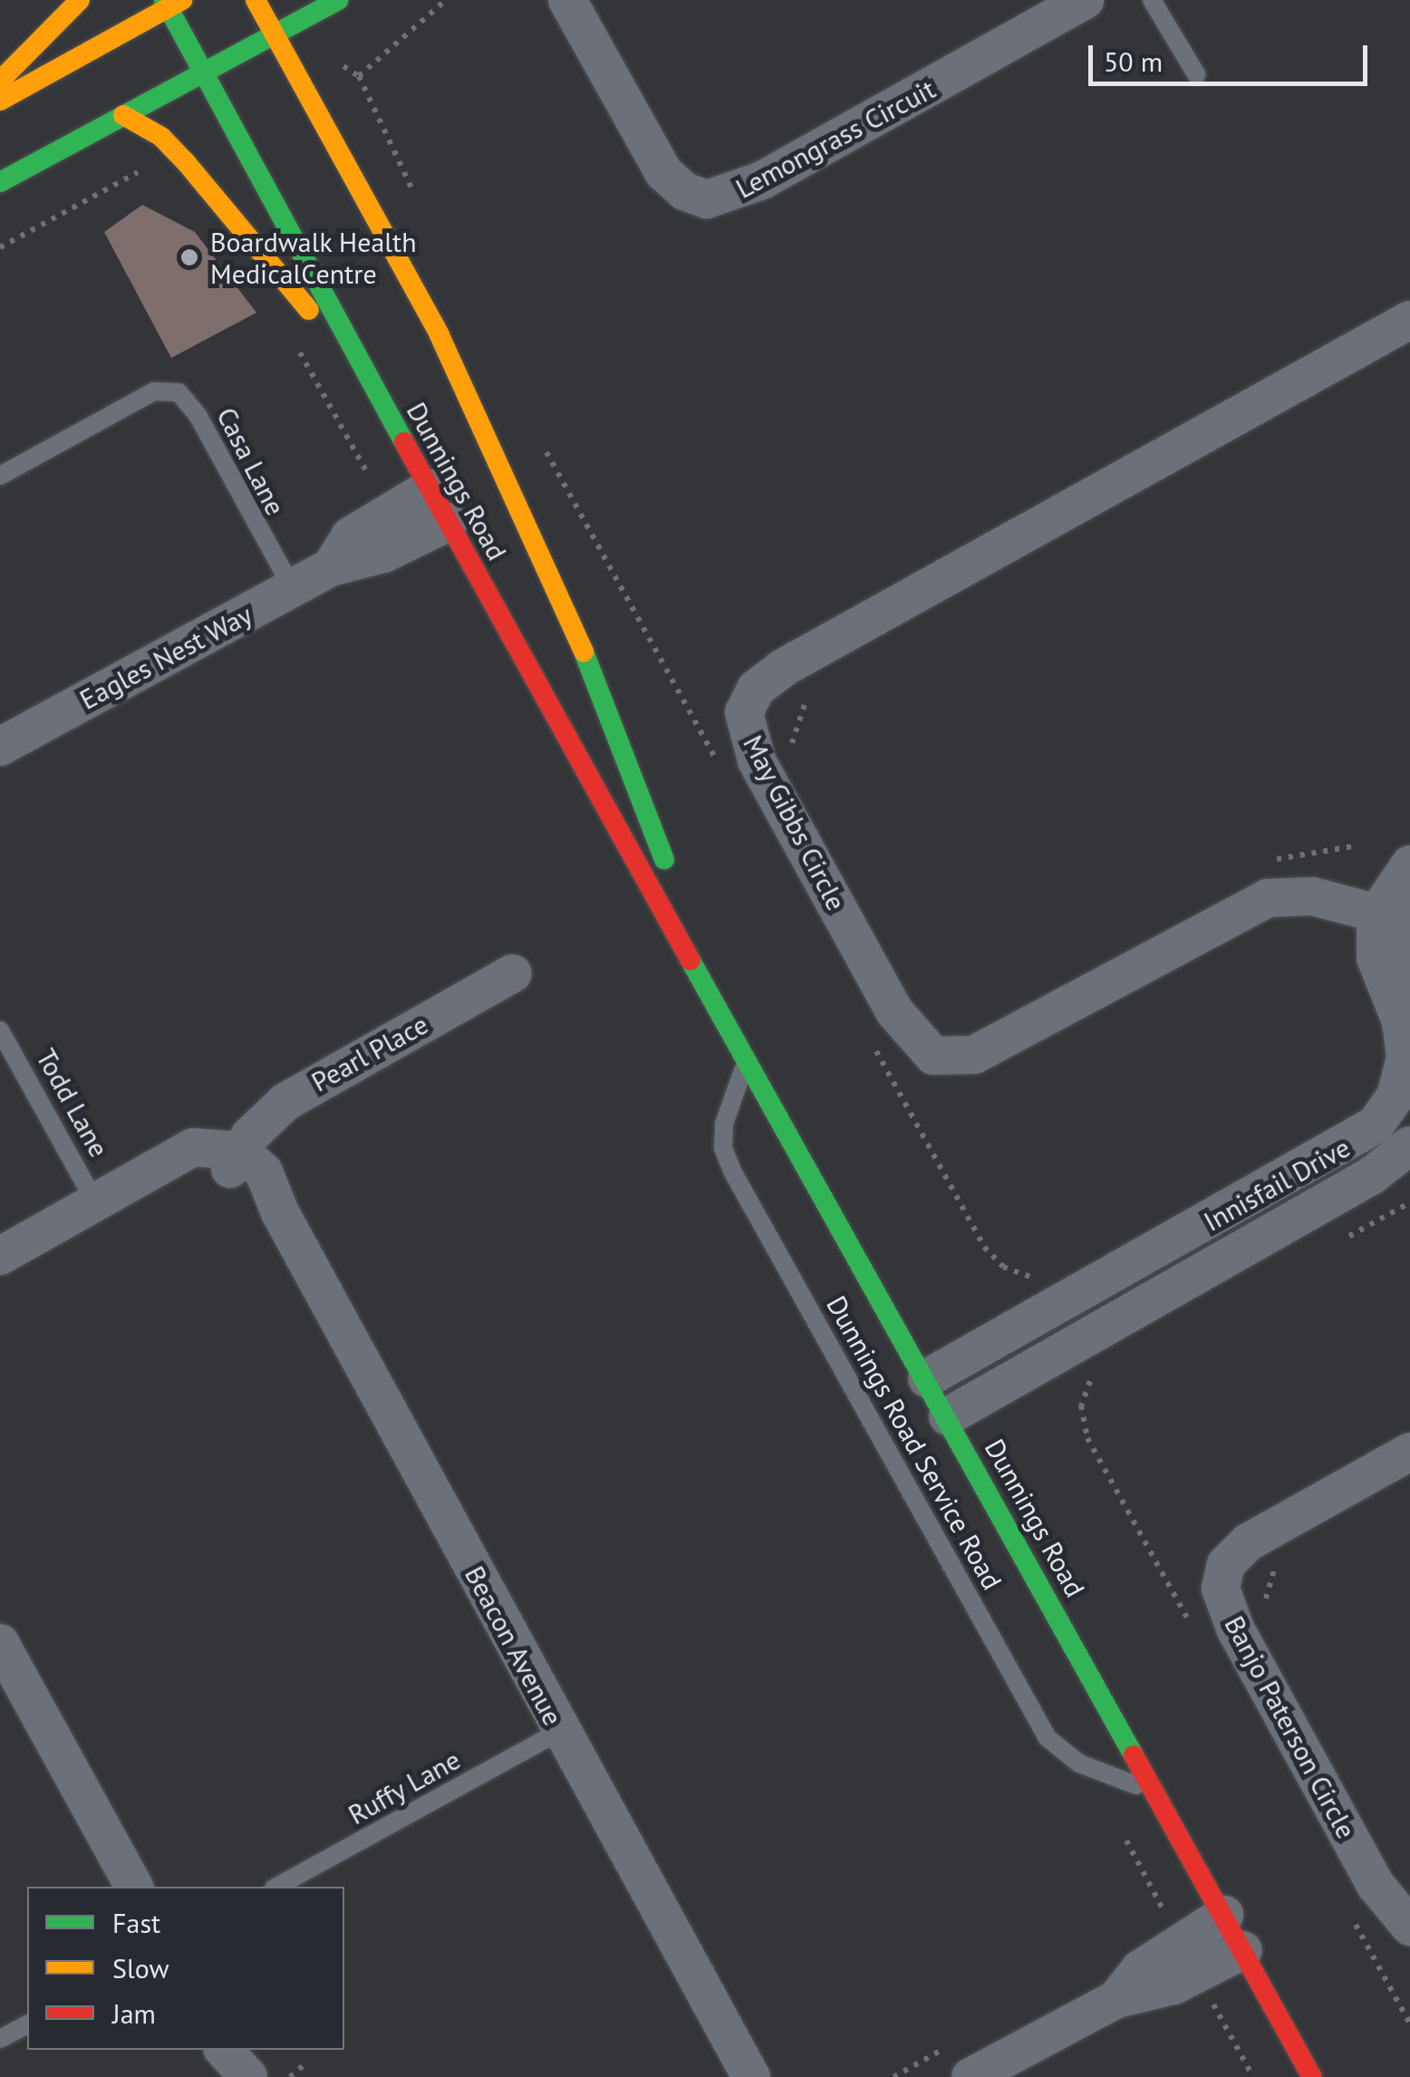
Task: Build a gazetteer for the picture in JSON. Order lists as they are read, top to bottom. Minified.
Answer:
{"streets":{"street":["Lemongrass Circuit","Dunnings Road","Eagles Nest Way","May Gibbs Circle","Pearl Place","Innisfail Drive","Beacon Avenue","Banjo Paterson Circle"],"lane":["Casa Lane","Todd Lane","Dunnings Road Service Road","Ruffy Lane"]},"crossings":[["Casa Lane","Eagles Nest Way"],["Dunnings Road","Eagles Nest Way"],["Dunnings Road","Innisfail Drive"],["Dunnings Road","Dunnings Road Service Road"],["May Gibbs Circle","Innisfail Drive"],["Pearl Place","Beacon Avenue"],["Beacon Avenue","Ruffy Lane"]],"places":["Boardwalk Health MedicalCentre"],"legend":["Fast","Slow","Jam"],"scale_bar":"50 m"}
